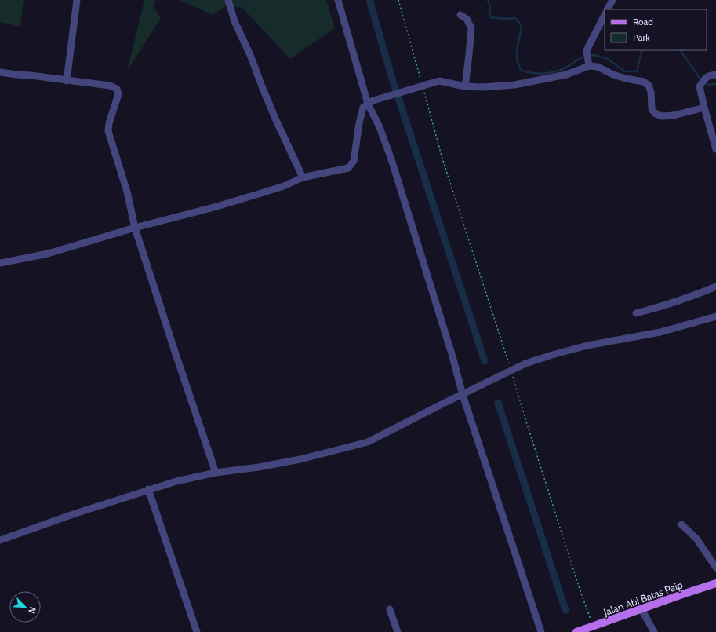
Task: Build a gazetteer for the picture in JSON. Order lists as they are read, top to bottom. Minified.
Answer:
{"streets":{"main road":["Jalan Abi Batas Paip"]},"legend":["Road","Park"],"north":"bottom right"}
